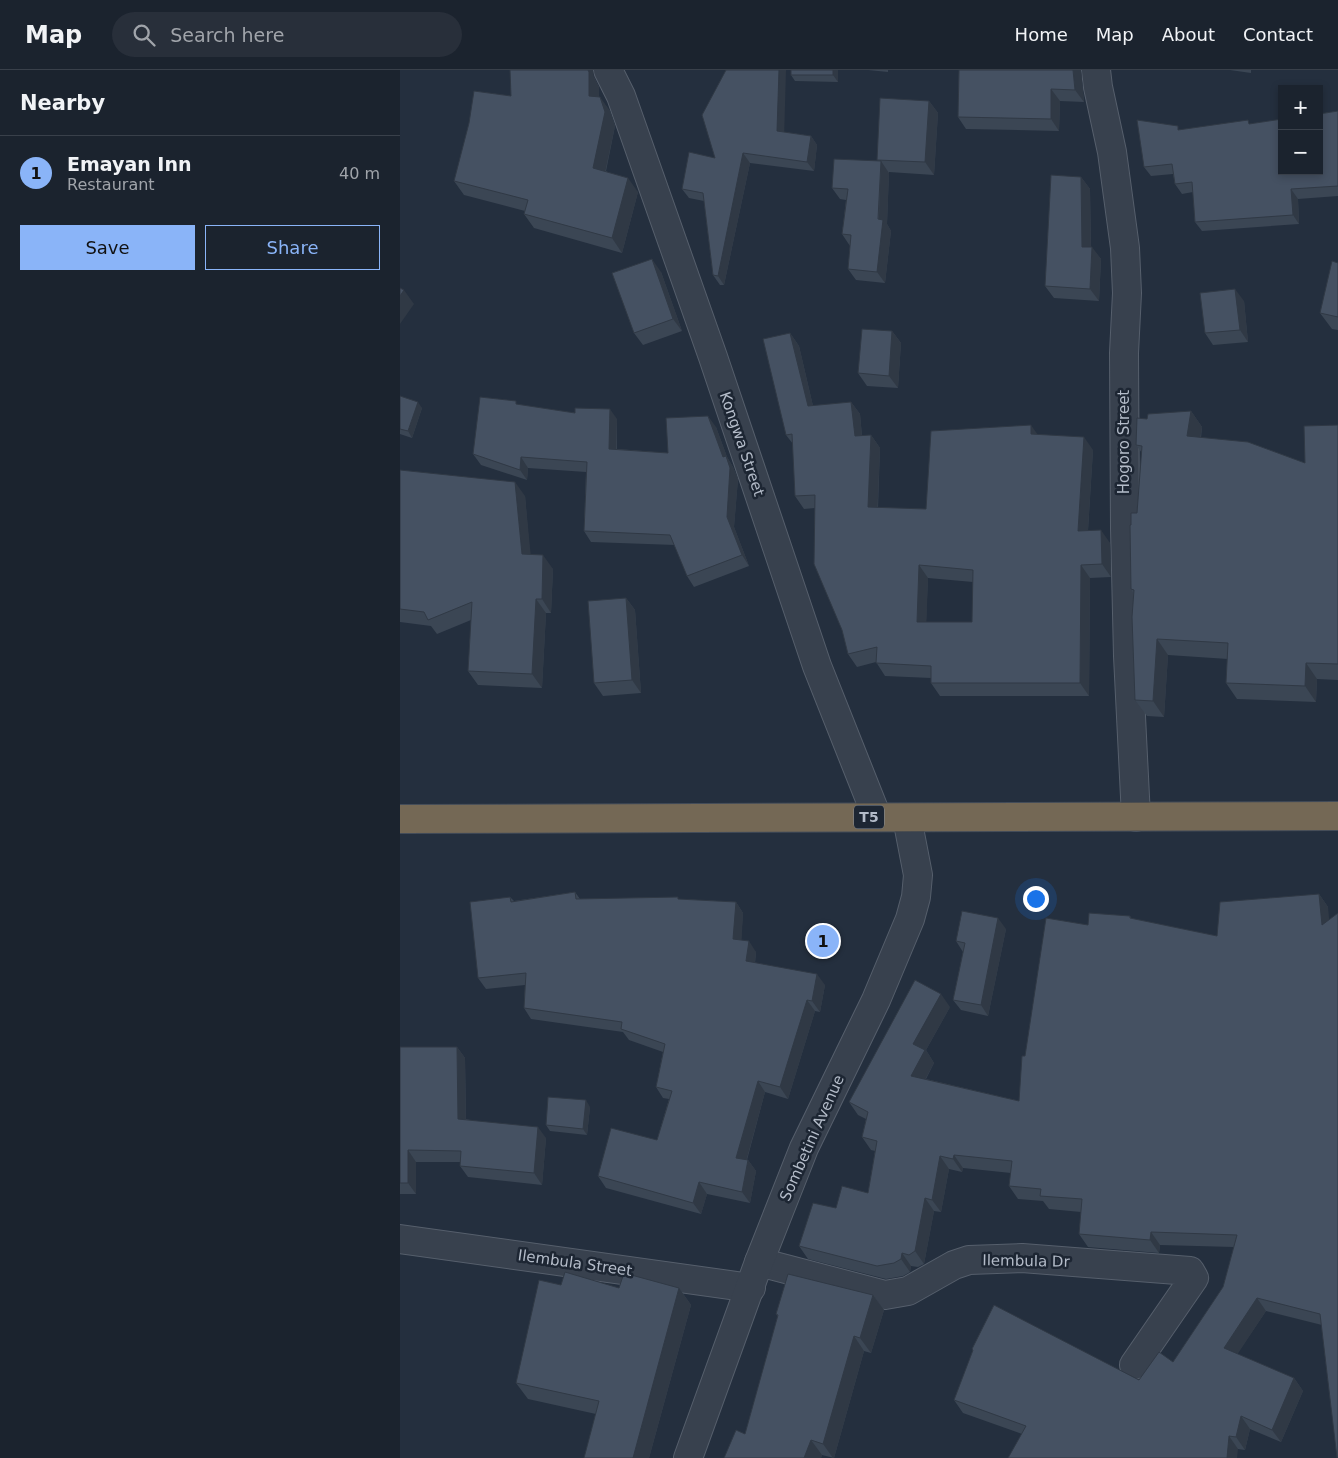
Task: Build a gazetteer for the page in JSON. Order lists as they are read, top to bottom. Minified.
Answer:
{"streets":{"highway":["T5"],"street":["Hogoro Street","Kongwa Street","Sombetini Avenue","Ilembula Dr","Ilembula Street"]},"crossings":[["Hogoro Street","T5"],["Kongwa Street","T5"],["T5","Sombetini Avenue"],["Sombetini Avenue","Ilembula Dr"],["Sombetini Avenue","Ilembula Street"]],"page":{"header":"Map","search":"Search here","nav":["Home","Map","About","Contact"],"heading":"Nearby","map_buttons":["+","−"],"list":[{"mark":"1","name":"Emayan Inn","note":"Restaurant","value":"40 m"}],"buttons":["Save","Share"],"pins":"1"}}
